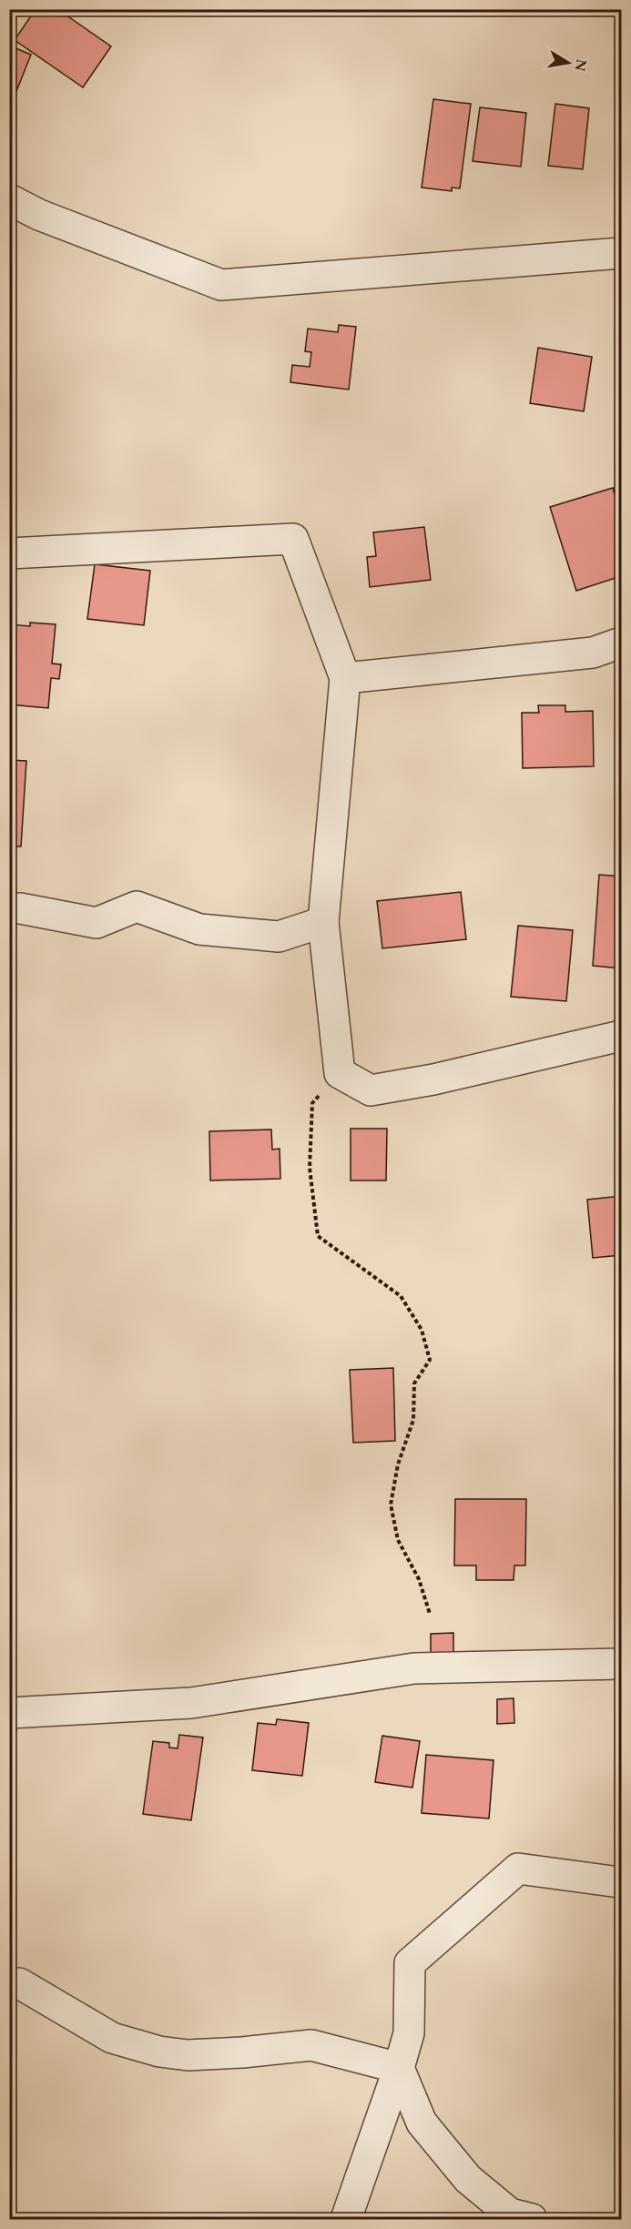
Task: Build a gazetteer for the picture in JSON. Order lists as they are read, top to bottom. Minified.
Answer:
{"north":"right"}
